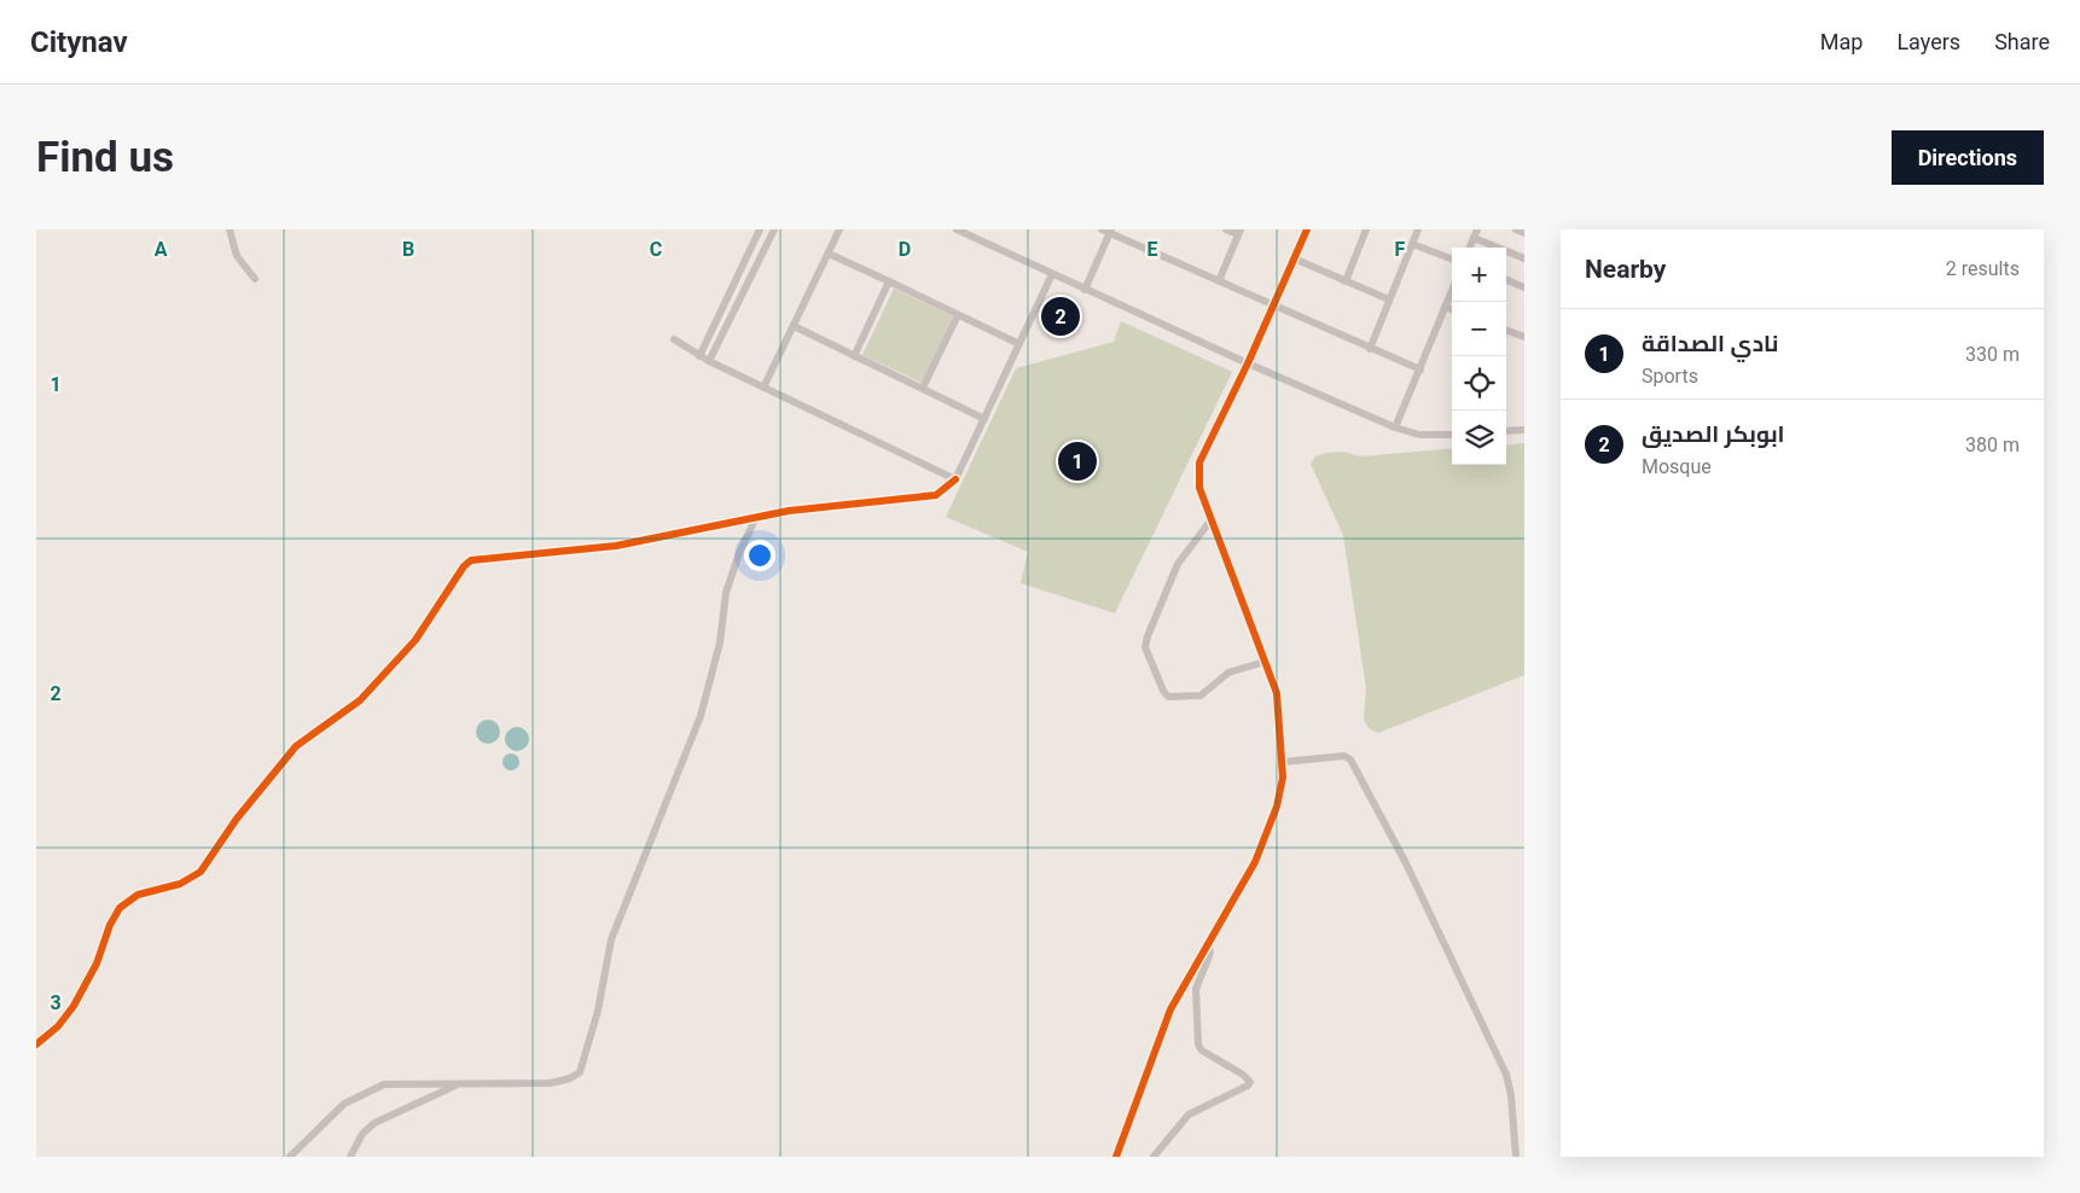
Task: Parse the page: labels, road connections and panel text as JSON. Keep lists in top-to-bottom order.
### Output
{
  "page": {
    "header": "Citynav",
    "nav": ["Map", "Layers", "Share"],
    "buttons": "Directions",
    "title": "Find us",
    "heading": ["Nearby", "2 results"],
    "map_buttons": ["+", "−"],
    "pins": ["2", "1"],
    "list": [
      {
        "mark": "1",
        "name": "نادي الصداقة",
        "note": "Sports",
        "value": "330 m"
      },
      {
        "mark": "2",
        "name": "ابوبكر الصديق",
        "note": "Mosque",
        "value": "380 m"
      }
    ]
  },
  "grid": {
    "columns": [
      "A",
      "B",
      "C",
      "D",
      "E",
      "F"
    ],
    "rows": ["1", "2", "3"]
  }
}
